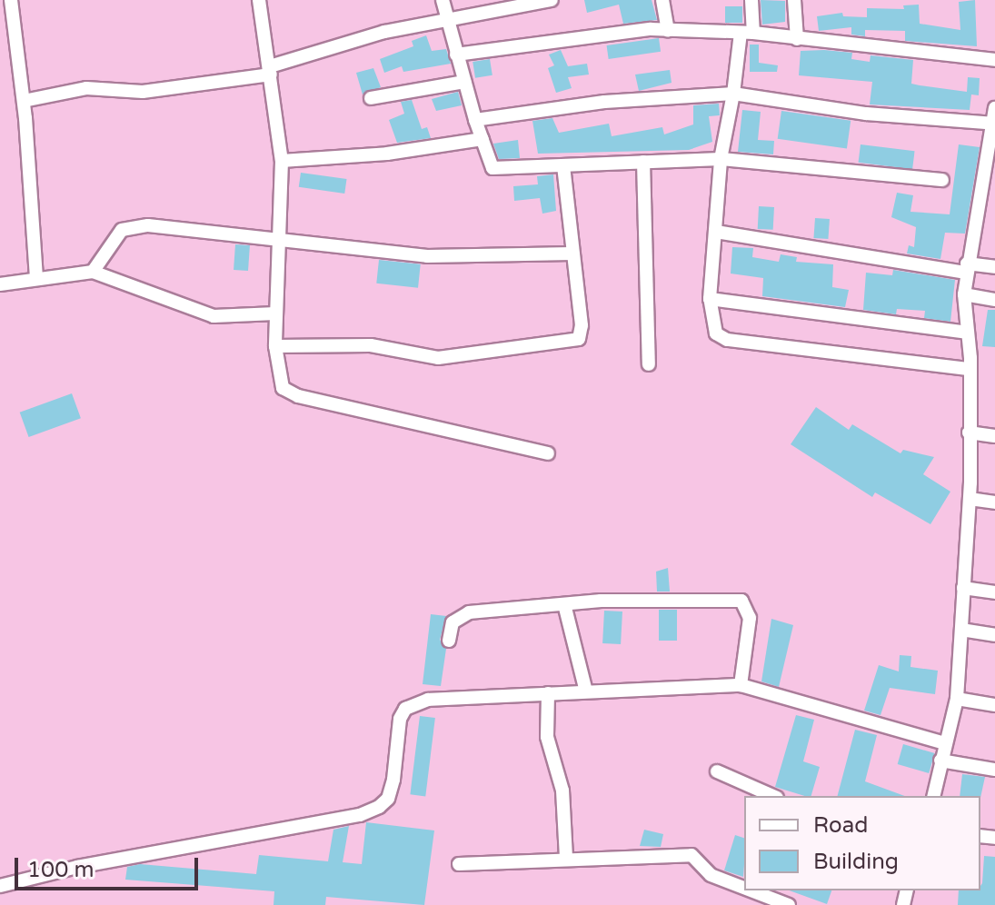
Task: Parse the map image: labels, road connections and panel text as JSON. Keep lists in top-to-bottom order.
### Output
{
  "legend": ["Road", "Building"],
  "scale_bar": "100 m"
}
